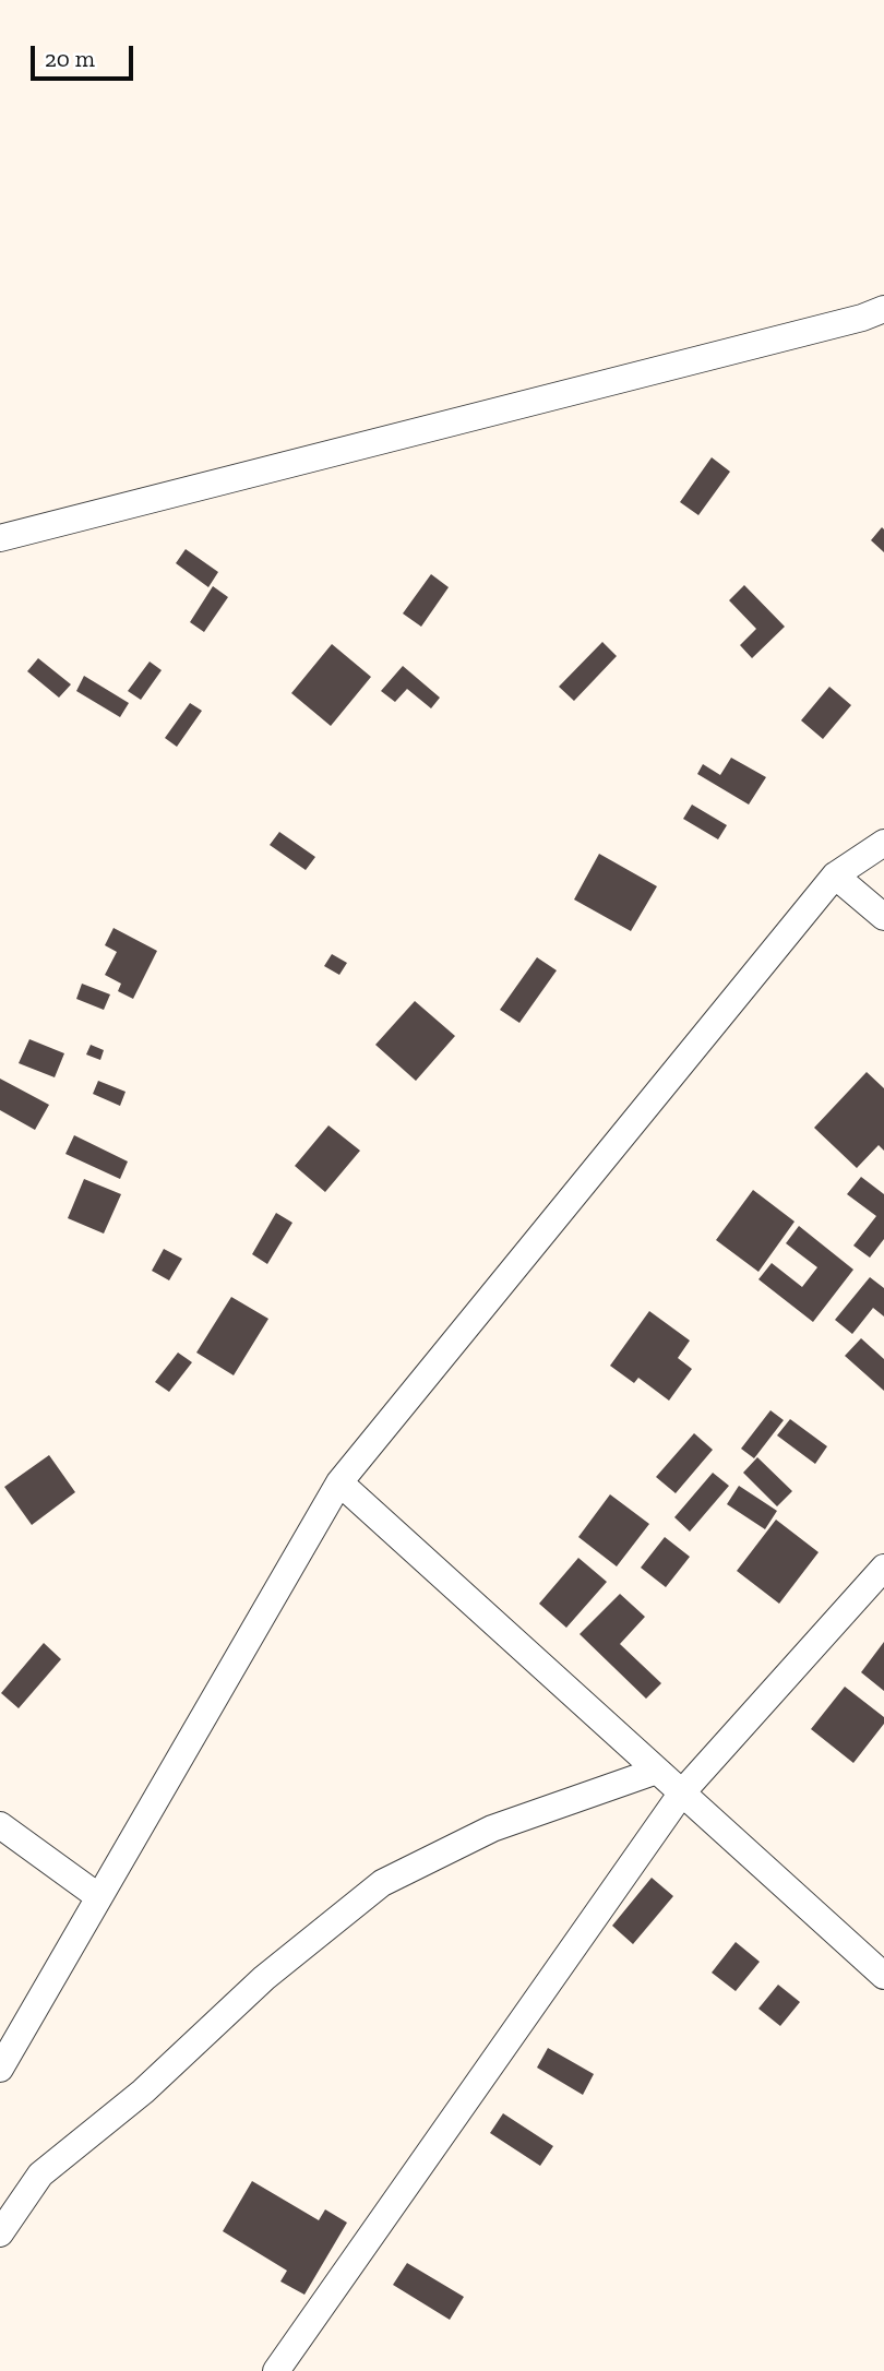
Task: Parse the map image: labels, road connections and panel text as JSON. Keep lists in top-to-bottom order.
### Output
{
  "scale_bar": "20 m"
}
